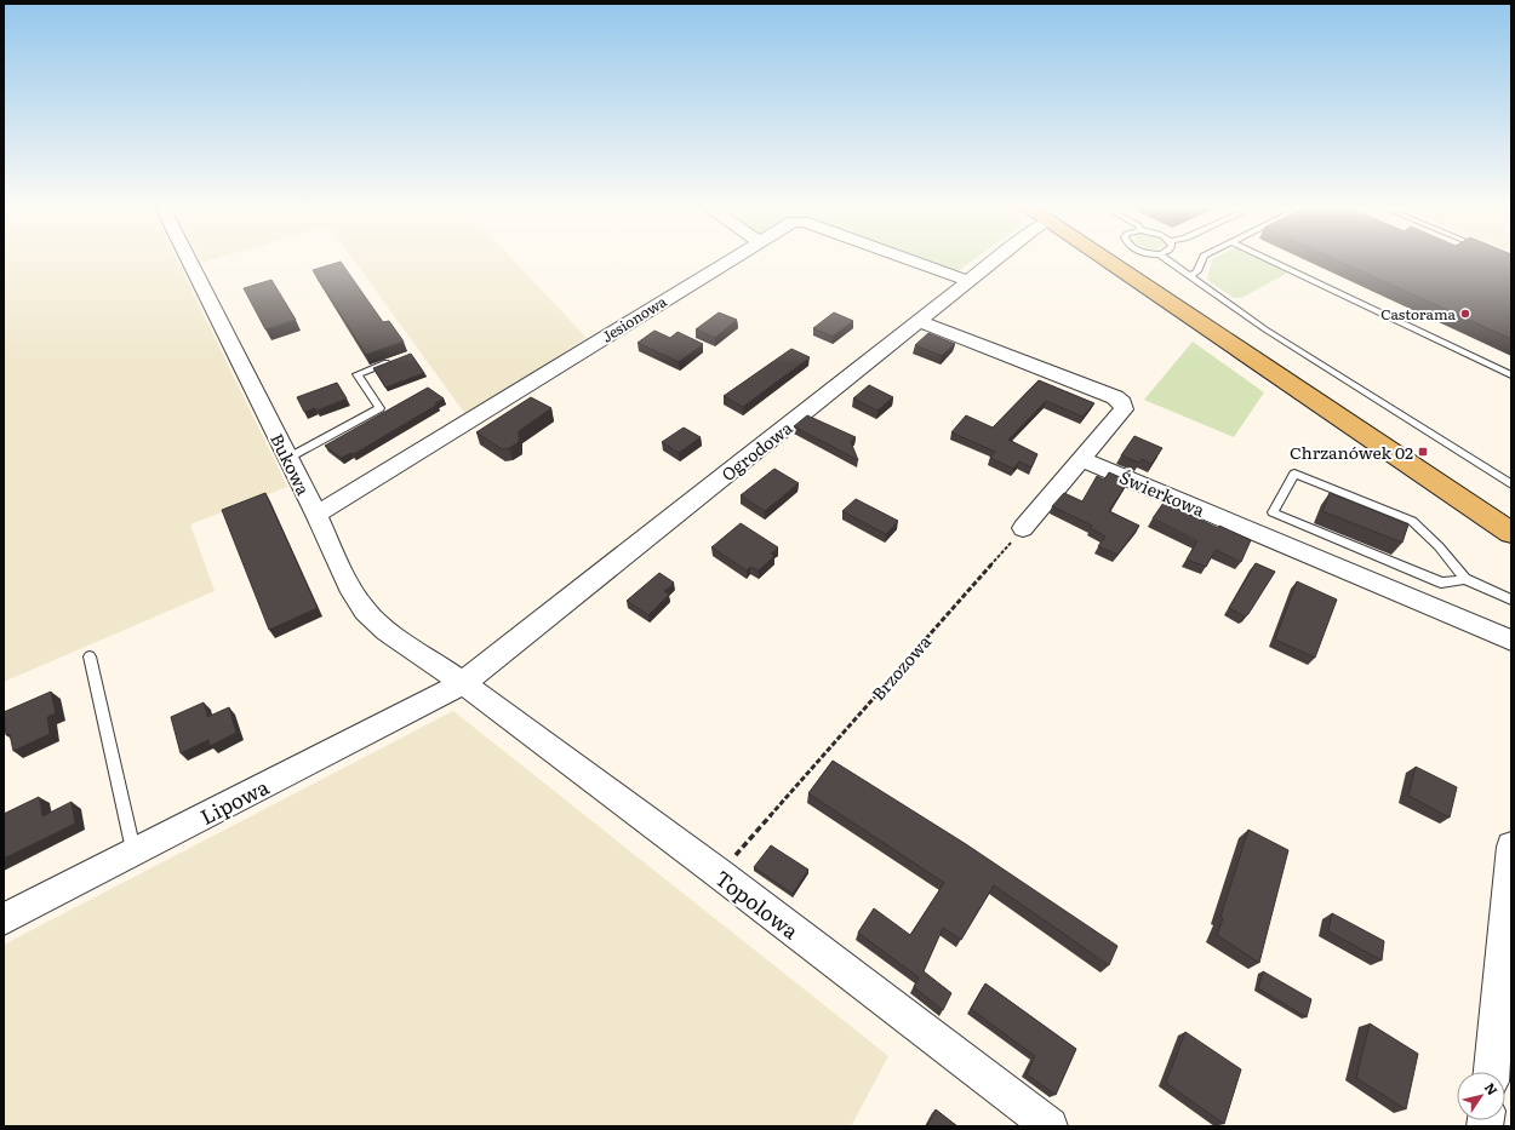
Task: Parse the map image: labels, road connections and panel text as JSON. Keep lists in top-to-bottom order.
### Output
{
  "streets": {
    "street": [
      "Jesionowa",
      "Ogrodowa",
      "Bukowa",
      "Świerkowa",
      "Lipowa",
      "Topolowa"
    ],
    "path": ["Brzozowa"]
  },
  "crossings": [
    ["Jesionowa", "Ogrodowa"],
    ["Jesionowa", "Bukowa"],
    ["Ogrodowa", "Bukowa"],
    ["Ogrodowa", "Lipowa"],
    ["Ogrodowa", "Topolowa"],
    ["Bukowa", "Lipowa"],
    ["Bukowa", "Topolowa"],
    ["Brzozowa", "Topolowa"],
    ["Lipowa", "Topolowa"]
  ],
  "places": {
    "other": ["Castorama"],
    "transit": ["Chrzanówek 02"]
  },
  "north": "top right"
}
